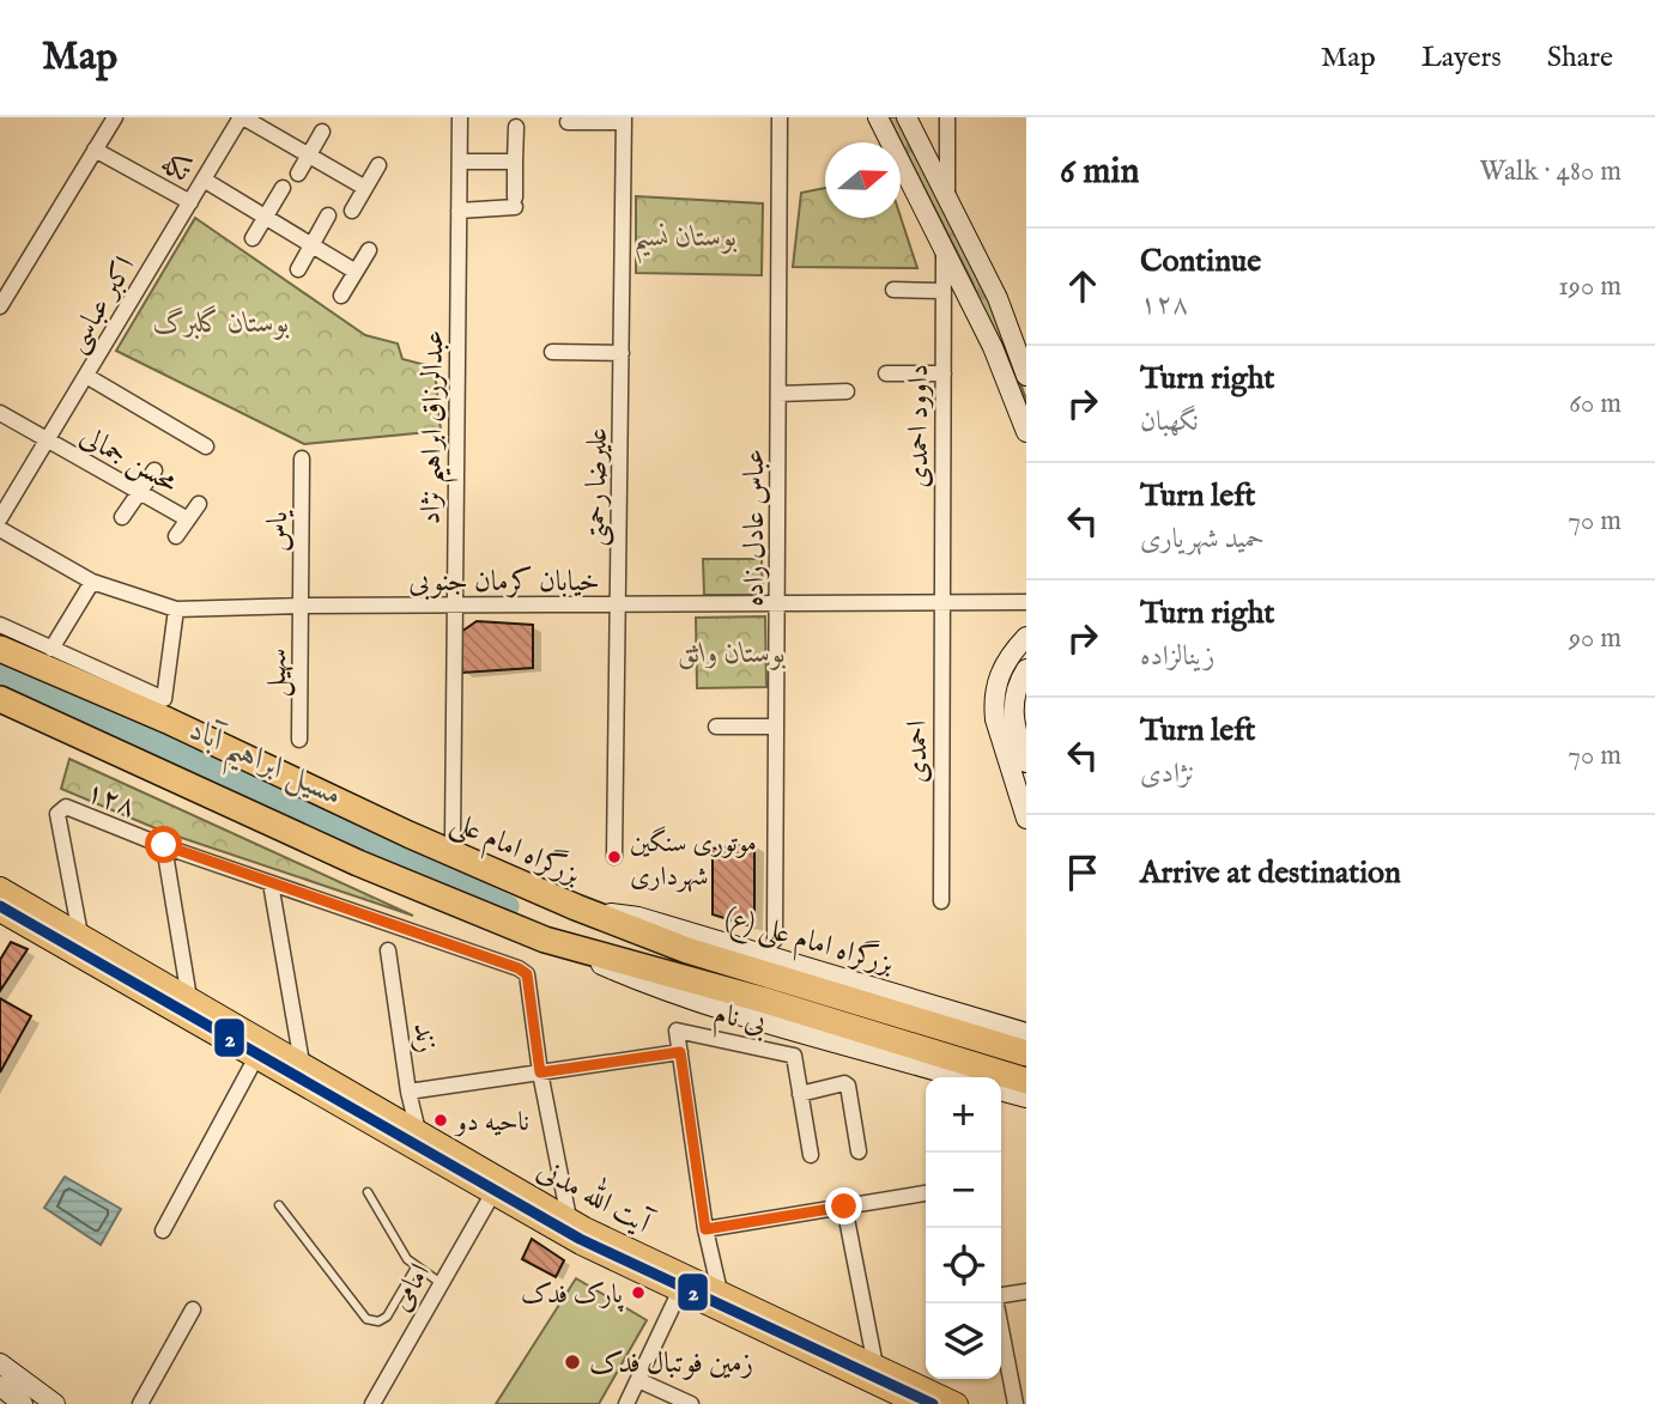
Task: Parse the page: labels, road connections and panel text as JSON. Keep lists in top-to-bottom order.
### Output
{
  "streets": {
    "highway": ["بزرگراه امام علی"],
    "main road": ["بزرگراه امام علی (ع)", "آیت الله مدنی"],
    "street": [
      "تکه",
      "اکبر عباسی",
      "داوود احمدی",
      "عبدالرزاق ابراهیم نژاد",
      "محسن جمالی",
      "علیرضا رحمتی",
      "عباس عادل زاده",
      "یاس",
      "خیابان کرمان جنوبی",
      "سهیل",
      "احمدی",
      "۱۲۸",
      "بی نام",
      "زند",
      "امامی"
    ]
  },
  "crossings": [
    ["تکه", "اکبر عباسی"],
    ["اکبر عباسی", "محسن جمالی"],
    ["داوود احمدی", "خیابان کرمان جنوبی"],
    ["داوود احمدی", "احمدی"],
    ["عبدالرزاق ابراهیم نژاد", "خیابان کرمان جنوبی"],
    ["علیرضا رحمتی", "خیابان کرمان جنوبی"],
    ["عباس عادل زاده", "خیابان کرمان جنوبی"],
    ["یاس", "خیابان کرمان جنوبی"],
    ["یاس", "سهیل"],
    ["خیابان کرمان جنوبی", "سهیل"],
    ["خیابان کرمان جنوبی", "احمدی"],
    ["۱۲۸", "آیت الله مدنی"],
    ["بزرگراه امام علی", "بزرگراه امام علی (ع)"],
    ["زند", "آیت الله مدنی"],
    ["آیت الله مدنی", "امامی"]
  ],
  "water": ["مسیل ابراهیم آباد"],
  "parks": ["بوستان نسیم", "بوستان گلبرگ", "بوستان واثق"],
  "places": [
    "موتوری سنگین شهرداری",
    "ناحیه دو",
    "پارک فدک",
    "زمین فوتبال فدک"
  ],
  "lines": ["transit line 2"],
  "north": "right",
  "page": {
    "header": "Map",
    "nav": ["Map", "Layers", "Share"],
    "heading": ["6 min", "Walk · 480 m"],
    "list": [
      ["Continue", "۱۲۸", "190 m"],
      ["Turn right", "نگهبان", "60 m"],
      ["Turn left", "حمید شهریاری", "70 m"],
      ["Turn right", "زینالزاده", "90 m"],
      ["Turn left", "نژادی", "70 m"],
      "Arrive at destination"
    ],
    "map_buttons": ["+", "−"]
  }
}
